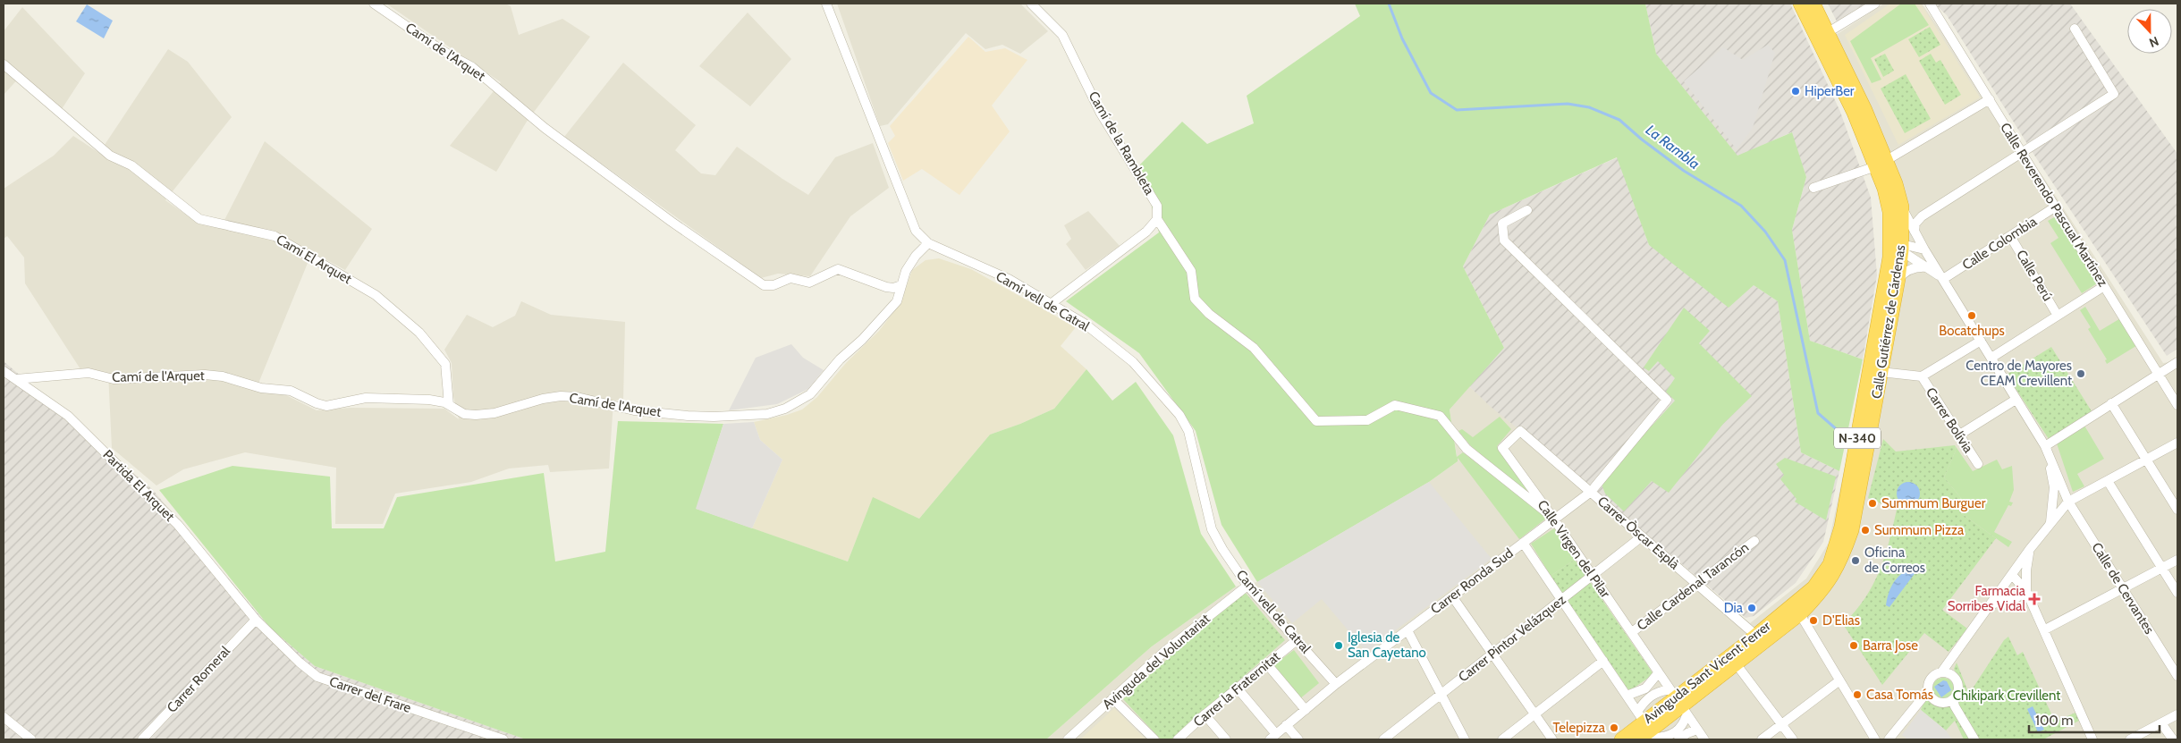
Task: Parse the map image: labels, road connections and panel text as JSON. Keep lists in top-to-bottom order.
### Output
{
  "streets": {
    "highway": ["Calle Gutiérrez de Cárdenas", "N-340", "Avinguda Sant Vicent Ferrer"],
    "street": [
      "Camí de l'Arquet",
      "Camí de la Rambleta",
      "Calle Reverendo Pascual Martínez",
      "Calle Colombia",
      "Camí El Arquet",
      "Calle Perú",
      "Camí vell de Catral",
      "Carrer Bolívia",
      "Partida El Arquet",
      "Carrer Òscar Esplà",
      "Calle Virgen del Pilar",
      "Carrer Ronda Sud",
      "Calle Cardenal Tarancón",
      "Calle de Cervantes",
      "Carrer Pintor Velázquez",
      "Avinguda del Voluntariat",
      "Carrer Romeral",
      "Carrer la Fraternitat",
      "Carrer del Frare"
    ]
  },
  "crossings": [
    ["Camí de l'Arquet", "Camí El Arquet"],
    ["Camí de l'Arquet", "Camí vell de Catral"],
    ["Camí de l'Arquet", "Partida El Arquet"],
    ["Calle Reverendo Pascual Martínez", "Calle Colombia"],
    ["Calle Colombia", "Calle Perú"],
    ["Camí vell de Catral", "Carrer Ronda Sud"],
    ["Camí vell de Catral", "Avinguda del Voluntariat"],
    ["Camí vell de Catral", "Carrer la Fraternitat"],
    ["Calle Gutiérrez de Cárdenas", "Carrer Bolívia"],
    ["Calle Gutiérrez de Cárdenas", "Avinguda Sant Vicent Ferrer"],
    ["Partida El Arquet", "Carrer Romeral"],
    ["Partida El Arquet", "Carrer del Frare"],
    ["Carrer Òscar Esplà", "Calle Virgen del Pilar"],
    ["Carrer Òscar Esplà", "Carrer Ronda Sud"],
    ["Carrer Òscar Esplà", "Calle Cardenal Tarancón"],
    ["Carrer Òscar Esplà", "Carrer Pintor Velázquez"],
    ["Carrer Òscar Esplà", "Avinguda Sant Vicent Ferrer"],
    ["Calle Virgen del Pilar", "Carrer Ronda Sud"],
    ["Calle Virgen del Pilar", "Calle Cardenal Tarancón"],
    ["Calle Virgen del Pilar", "Carrer Pintor Velázquez"],
    ["Calle Virgen del Pilar", "Avinguda Sant Vicent Ferrer"],
    ["Carrer Romeral", "Carrer del Frare"]
  ],
  "water": ["La Rambla"],
  "parks": ["Chikipark Crevillent"],
  "places": {
    "other": [
      "HiperBer",
      "Bocatchups",
      "Centro de Mayores CEAM Crevillent",
      "Summum Burguer",
      "Summum Pizza",
      "Oficina de Correos",
      "Dia",
      "D'Elias",
      "Iglesia de San Cayetano",
      "Barra Jose",
      "Casa Tomás",
      "Telepizza"
    ],
    "health": ["Farmacia Sorribes Vidal"]
  },
  "scale_bar": "100 m",
  "north": "bottom"
}
